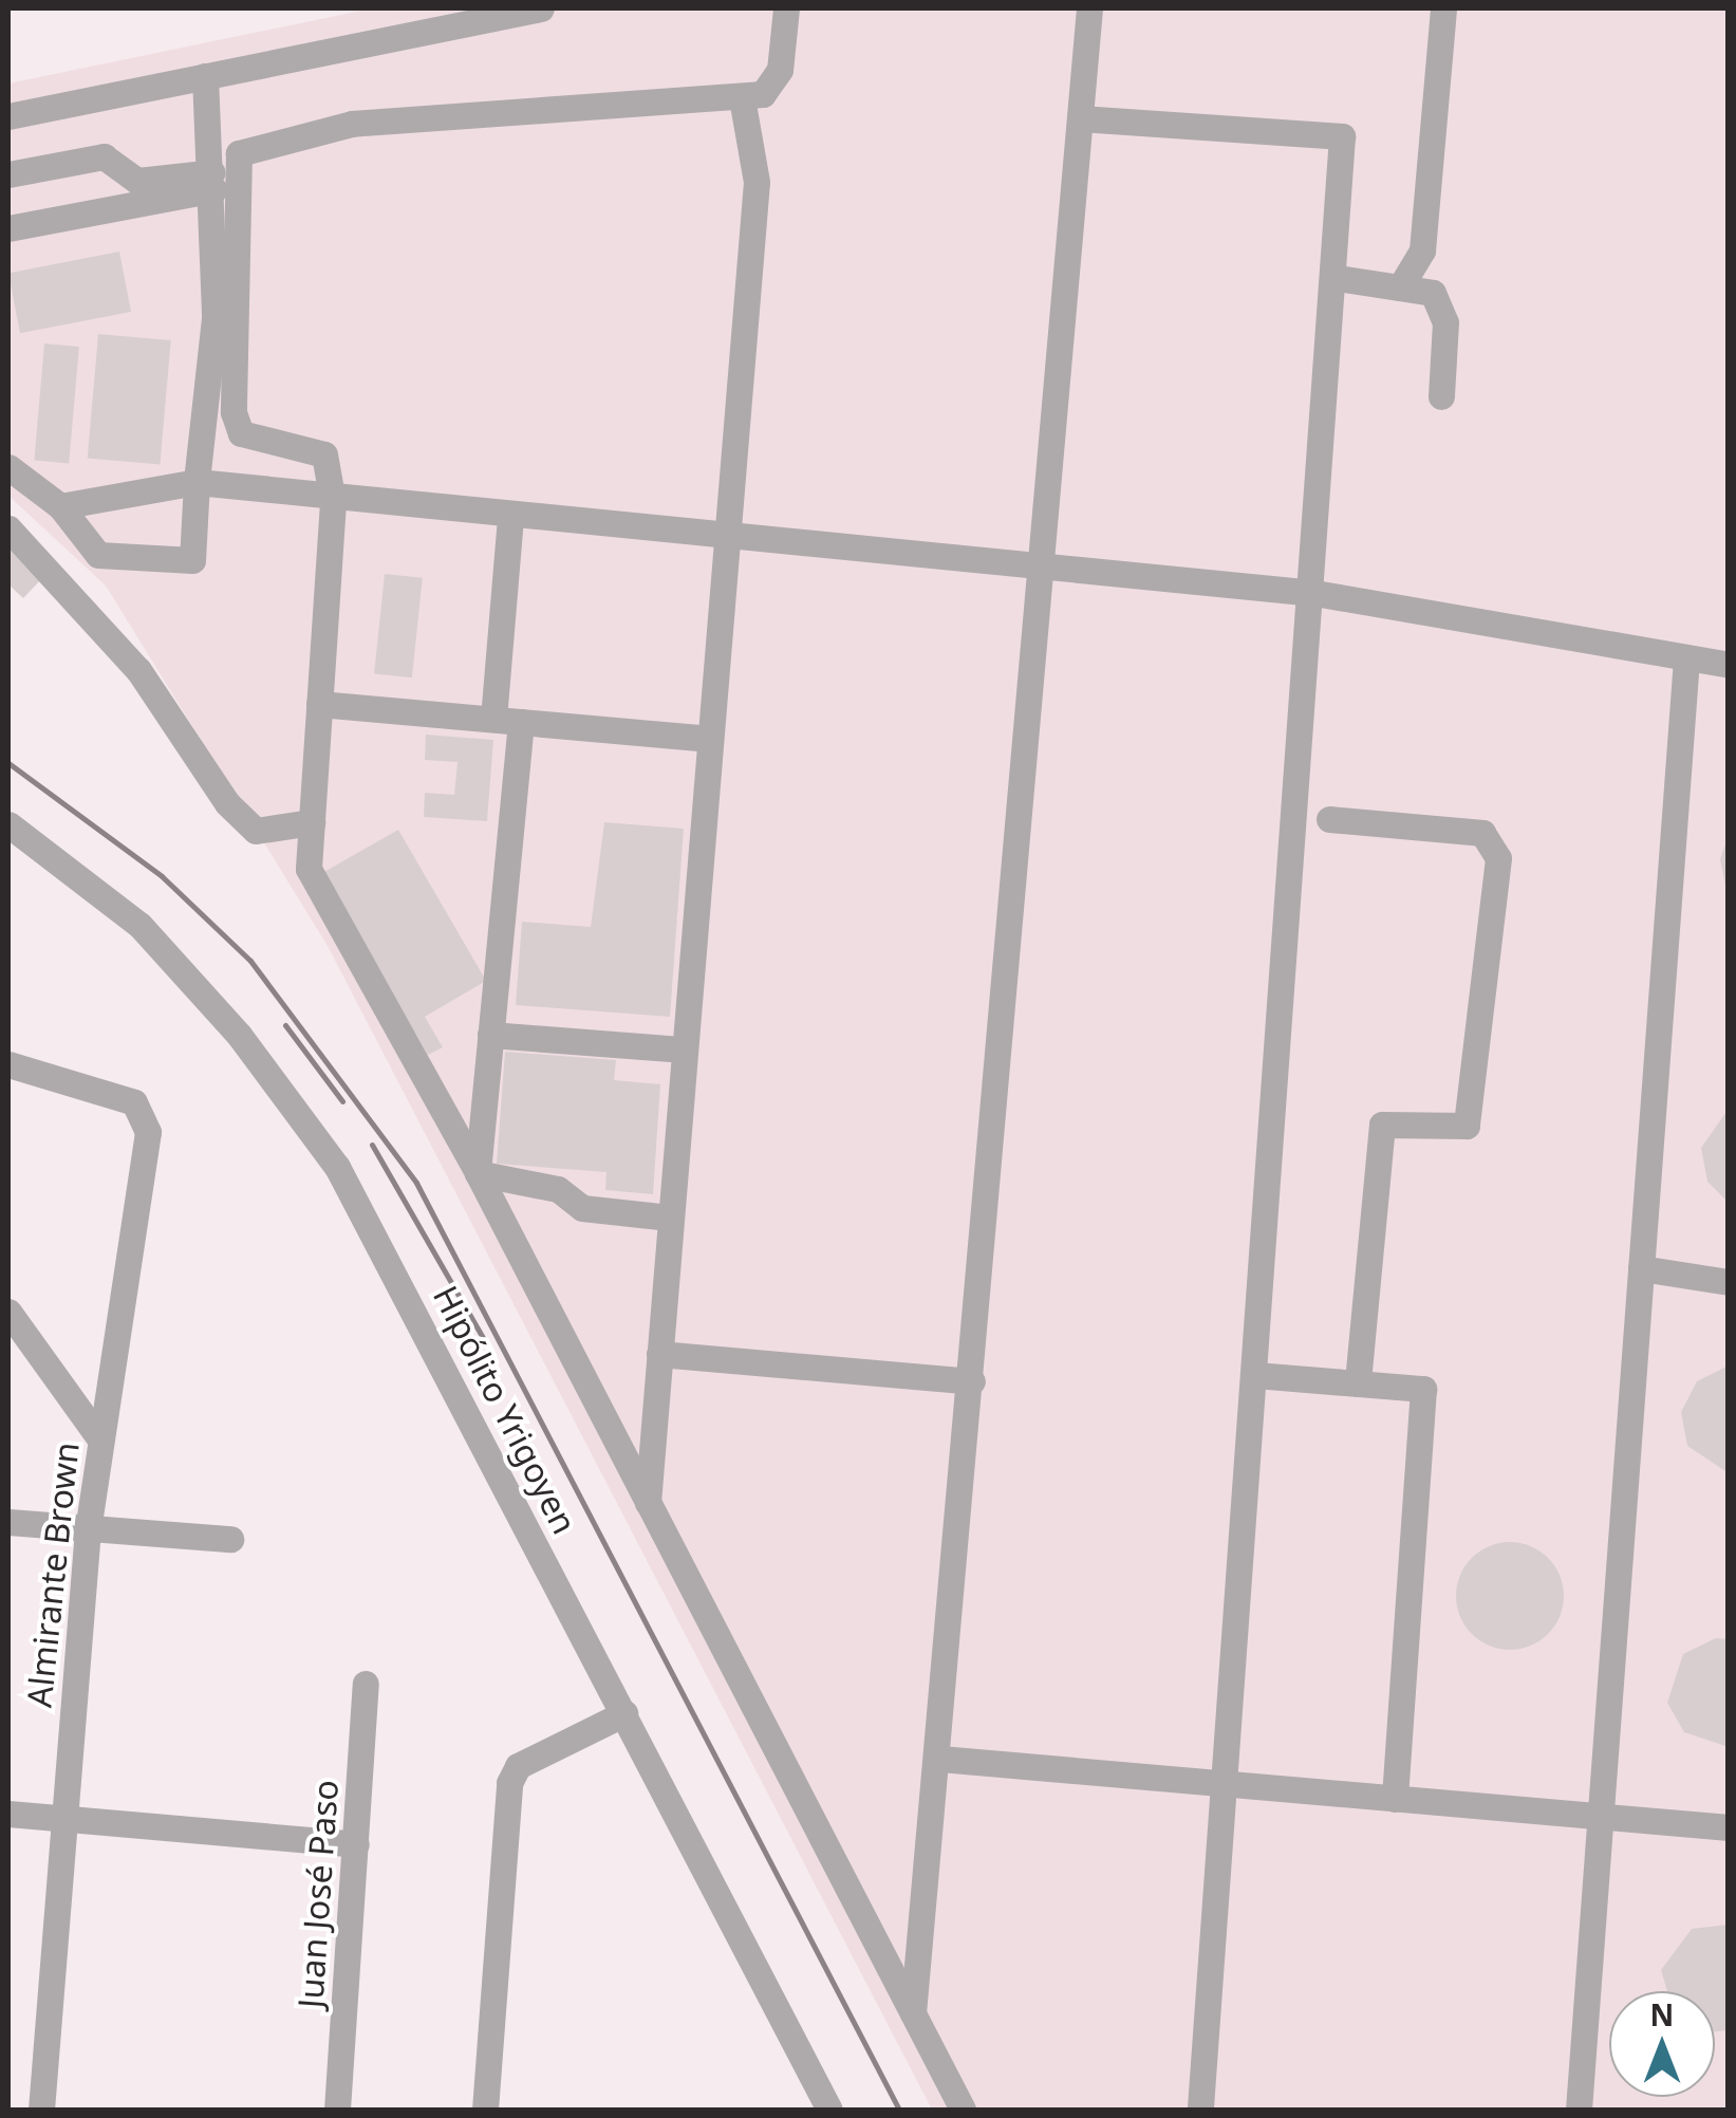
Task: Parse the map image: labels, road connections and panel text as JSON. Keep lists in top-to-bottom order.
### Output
{
  "streets": {
    "street": ["Hipólito Yrigoyen", "Almirante Brown", "Juan José Paso"]
  },
  "north": "top"
}
